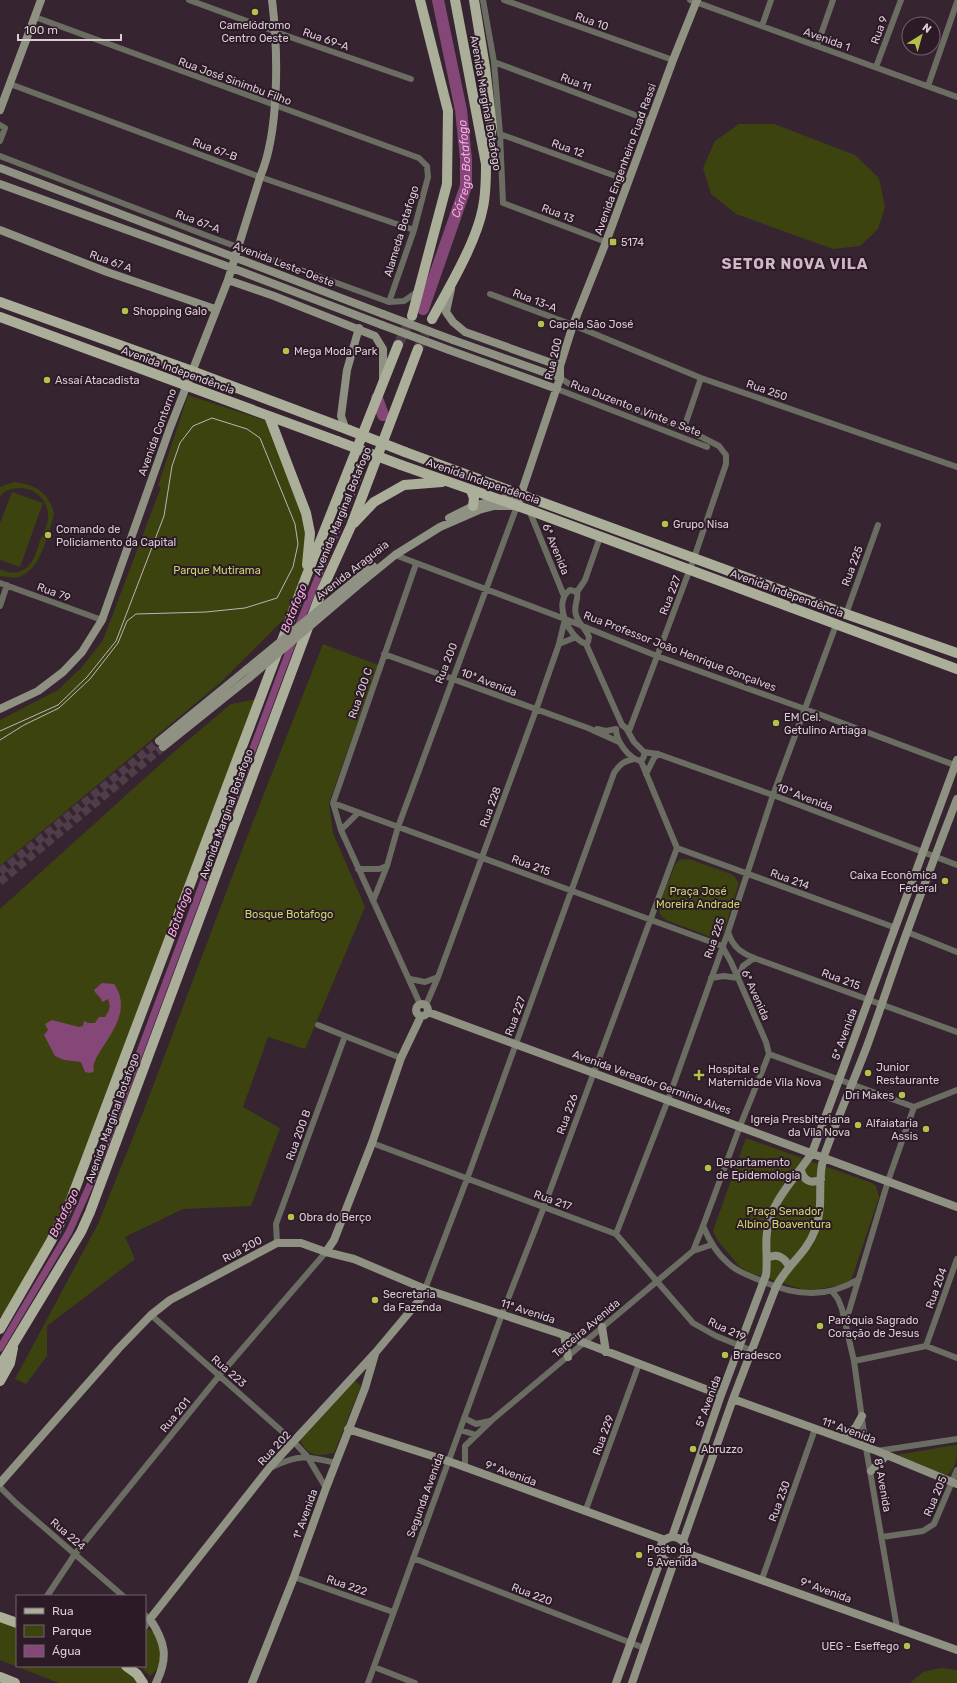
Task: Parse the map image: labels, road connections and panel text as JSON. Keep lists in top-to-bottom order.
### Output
{
  "streets": {
    "main road": [
      "Avenida Marginal Botafogo",
      "Avenida Engenheiro Fuad Rassi",
      "Rua 67 A",
      "Avenida Leste-Oeste",
      "Rua 200",
      "Avenida Independência",
      "Avenida Contorno",
      "Avenida Araguaia",
      "5ª Avenida",
      "Avenida Vereador Germínio Alves",
      "11ª Avenida",
      "Rua 202",
      "9ª Avenida",
      "1ª Avenida"
    ],
    "street": [
      "Rua 10",
      "Rua 9",
      "Rua 69-A",
      "Avenida 1",
      "Rua José Sinimbu Filho",
      "Rua 11",
      "Rua 12",
      "Rua 67-B",
      "Rua 13",
      "Rua 67-A",
      "Alameda Botafogo",
      "Rua 13-A",
      "Rua 250",
      "Rua Duzento e Vinte e Sete",
      "6ª Avenida",
      "Rua 225",
      "Rua 79",
      "Rua 227",
      "Rua Professor João Henrique Gonçalves",
      "10ª Avenida",
      "Rua 200 C",
      "Rua 228",
      "Rua 215",
      "Rua 214",
      "Rua 226",
      "Rua 200 B",
      "Rua 217",
      "Rua 204",
      "Terceira Avenida",
      "Rua 219",
      "Rua 223",
      "Rua 201",
      "Rua 229",
      "8ª Avenida",
      "Segunda Avenida",
      "Rua 205",
      "Rua 230",
      "Rua 224",
      "Rua 222",
      "Rua 220"
    ]
  },
  "crossings": [
    ["Rua 10", "Avenida Engenheiro Fuad Rassi"],
    ["Rua 9", "Avenida 1"],
    ["Rua 69-A", "Avenida Contorno"],
    ["Avenida 1", "Avenida Engenheiro Fuad Rassi"],
    ["Rua José Sinimbu Filho", "Alameda Botafogo"],
    ["Rua José Sinimbu Filho", "Avenida Contorno"],
    ["Rua 11", "Avenida Engenheiro Fuad Rassi"],
    ["Rua 12", "Avenida Engenheiro Fuad Rassi"],
    ["Rua 12", "Rua 13"],
    ["Rua 67-B", "Alameda Botafogo"],
    ["Rua 67-B", "Avenida Contorno"],
    ["Avenida Engenheiro Fuad Rassi", "Rua 13"],
    ["Avenida Engenheiro Fuad Rassi", "Rua 13-A"],
    ["Avenida Engenheiro Fuad Rassi", "Rua 200"],
    ["Avenida Engenheiro Fuad Rassi", "Rua 250"],
    ["Rua 67-A", "Alameda Botafogo"],
    ["Rua 67-A", "Avenida Contorno"],
    ["Rua 67 A", "Avenida Contorno"],
    ["Avenida Leste-Oeste", "Rua 200"],
    ["Avenida Leste-Oeste", "Rua Duzento e Vinte e Sete"],
    ["Avenida Leste-Oeste", "Avenida Contorno"],
    ["Rua 13-A", "Rua 200"],
    ["Rua 13-A", "Rua 250"],
    ["Rua 200", "Avenida Independência"],
    ["Rua 200", "Rua 250"],
    ["Rua 200", "Rua Duzento e Vinte e Sete"],
    ["Rua 200", "Avenida Araguaia"],
    ["Rua 200", "Rua Professor João Henrique Gonçalves"],
    ["Rua 200", "10ª Avenida"],
    ["Rua 200", "Rua 215"],
    ["Rua 200", "Rua 200 B"],
    ["Rua 200", "11ª Avenida"],
    ["Rua 200", "Rua 223"],
    ["Rua 200", "Rua 201"],
    ["Avenida Independência", "Avenida Contorno"],
    ["Avenida Independência", "6ª Avenida"],
    ["Avenida Independência", "Rua 225"],
    ["Avenida Independência", "Avenida Araguaia"],
    ["Avenida Independência", "Rua 227"],
    ["Rua Duzento e Vinte e Sete", "Rua 227"],
    ["Avenida Contorno", "Rua 79"],
    ["6ª Avenida", "Rua 225"],
    ["6ª Avenida", "Rua Professor João Henrique Gonçalves"],
    ["6ª Avenida", "Rua 228"],
    ["6ª Avenida", "Rua 215"],
    ["6ª Avenida", "Terceira Avenida"],
    ["Rua 225", "Rua Professor João Henrique Gonçalves"],
    ["Rua 225", "10ª Avenida"],
    ["Rua 225", "Rua 215"],
    ["Rua 225", "Rua 214"],
    ["Rua 225", "Avenida Vereador Germínio Alves"],
    ["Rua 225", "Rua 217"],
    ["Avenida Araguaia", "Rua Professor João Henrique Gonçalves"],
    ["Rua 227", "Rua Professor João Henrique Gonçalves"],
    ["Rua 227", "Rua 215"],
    ["Rua 227", "Avenida Vereador Germínio Alves"],
    ["Rua 227", "Rua 217"],
    ["Rua 227", "11ª Avenida"],
    ["Rua 227", "Rua 202"],
    ["Rua Professor João Henrique Gonçalves", "Rua 200 C"],
    ["Rua Professor João Henrique Gonçalves", "Rua 228"],
    ["Rua Professor João Henrique Gonçalves", "5ª Avenida"],
    ["10ª Avenida", "Rua 200 C"],
    ["10ª Avenida", "Rua 228"],
    ["10ª Avenida", "5ª Avenida"],
    ["Rua 200 C", "Rua 215"],
    ["Rua 228", "Rua 215"],
    ["Rua 228", "Avenida Vereador Germínio Alves"],
    ["Rua 215", "5ª Avenida"],
    ["Rua 215", "Rua 226"],
    ["Rua 214", "5ª Avenida"],
    ["Rua 214", "Rua 226"],
    ["5ª Avenida", "Avenida Vereador Germínio Alves"],
    ["5ª Avenida", "11ª Avenida"],
    ["5ª Avenida", "Rua 219"],
    ["5ª Avenida", "9ª Avenida"],
    ["Avenida Vereador Germínio Alves", "Rua 226"],
    ["Avenida Vereador Germínio Alves", "Terceira Avenida"],
    ["Rua 226", "Rua 217"],
    ["Rua 226", "11ª Avenida"],
    ["Rua 226", "Segunda Avenida"],
    ["Rua 217", "Terceira Avenida"],
    ["Rua 217", "Rua 219"],
    ["11ª Avenida", "Terceira Avenida"],
    ["11ª Avenida", "Rua 201"],
    ["11ª Avenida", "Rua 229"],
    ["11ª Avenida", "Rua 202"],
    ["11ª Avenida", "8ª Avenida"],
    ["11ª Avenida", "Segunda Avenida"],
    ["11ª Avenida", "Rua 205"],
    ["11ª Avenida", "Rua 230"],
    ["Terceira Avenida", "9ª Avenida"],
    ["Rua 223", "Rua 201"],
    ["Rua 223", "Rua 202"],
    ["Rua 223", "1ª Avenida"],
    ["Rua 201", "Rua 224"],
    ["Rua 229", "9ª Avenida"],
    ["Rua 202", "1ª Avenida"],
    ["9ª Avenida", "8ª Avenida"],
    ["9ª Avenida", "Segunda Avenida"],
    ["9ª Avenida", "Rua 230"],
    ["9ª Avenida", "1ª Avenida"],
    ["8ª Avenida", "Rua 205"],
    ["Segunda Avenida", "Rua 222"],
    ["Segunda Avenida", "Rua 220"],
    ["1ª Avenida", "Rua 222"]
  ],
  "districts": ["SETOR NOVA VILA"],
  "water": ["Córrego Botafogo", "Botafogo"],
  "parks": [
    "Parque Mutirama",
    "Praça José Moreira Andrade",
    "Bosque Botafogo",
    "Praça Senador Albino Boaventura"
  ],
  "places": {
    "other": [
      "Camelódromo Centro Oeste",
      "Shopping Galo",
      "Capela São José",
      "Mega Moda Park",
      "Assaí Atacadista",
      "Grupo Nisa",
      "Comando de Policiamento da Capital",
      "EM Cel. Getulino Artiaga",
      "Caixa Econômica Federal",
      "Junior Restaurante",
      "Dri Makes",
      "Igreja Presbiteriana da Vila Nova",
      "Alfaiataria Assis",
      "Departamento de Epidemologia",
      "Obra do Berço",
      "Secretaria da Fazenda",
      "Paróquia Sagrado Coração de Jesus",
      "Bradesco",
      "Abruzzo",
      "Posto da 5 Avenida",
      "UEG - Eseffego"
    ],
    "transit": ["5174"],
    "health": ["Hospital e Maternidade Vila Nova"]
  },
  "legend": ["Rua", "Parque", "Água"],
  "scale_bar": "100 m",
  "north": "top right"
}
